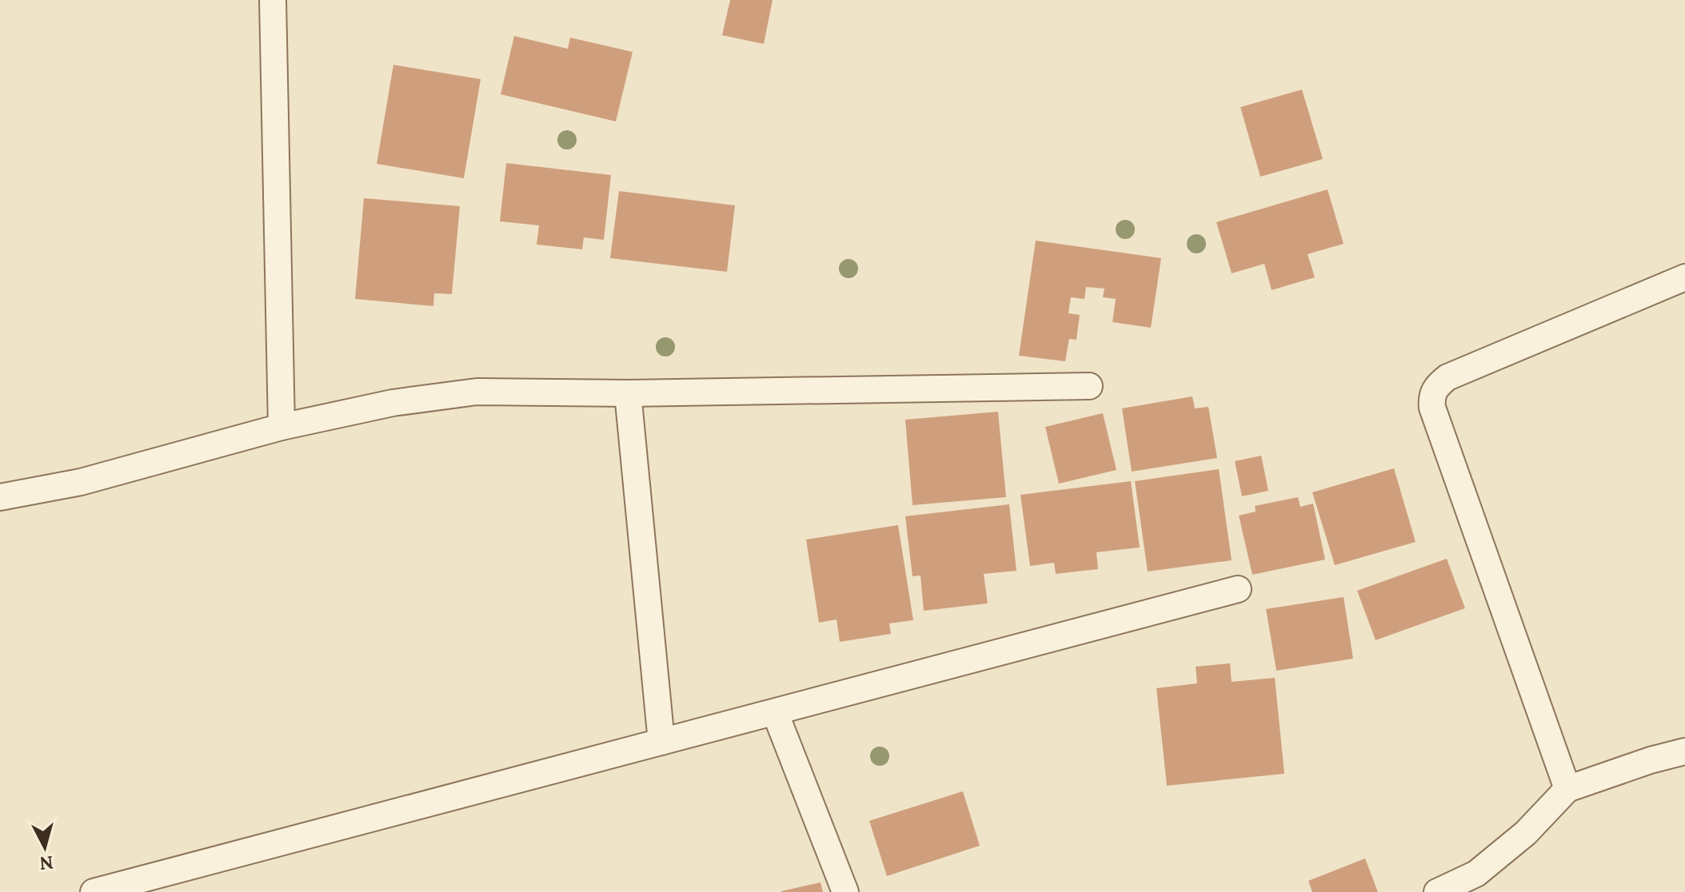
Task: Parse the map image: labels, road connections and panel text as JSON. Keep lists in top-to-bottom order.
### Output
{
  "north": "bottom"
}
